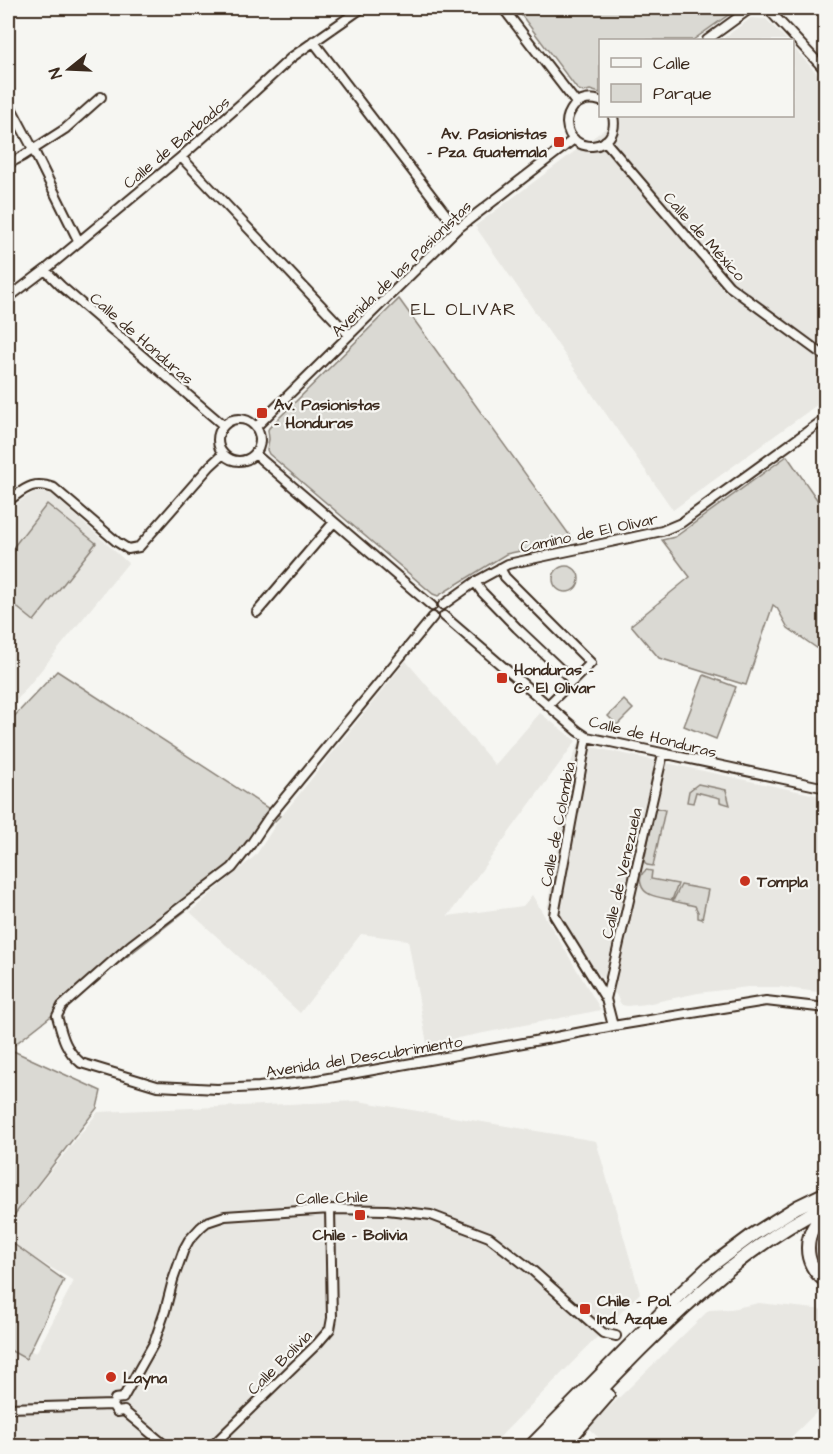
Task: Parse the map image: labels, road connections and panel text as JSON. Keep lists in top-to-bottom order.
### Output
{
  "streets": {
    "street": [
      "Calle de Barbados",
      "Calle de México",
      "Avenida de las Pasionistas",
      "Calle de Honduras",
      "Camino de El Olivar",
      "Calle de Colombia",
      "Calle de Venezuela",
      "Avenida del Descubrimiento",
      "Calle Chile",
      "Calle Bolivia"
    ]
  },
  "crossings": [
    ["Calle de Barbados", "Calle de Honduras"],
    ["Avenida de las Pasionistas", "Calle de Honduras"],
    ["Calle de Honduras", "Camino de El Olivar"],
    ["Calle de Honduras", "Calle de Colombia"],
    ["Calle de Honduras", "Calle de Venezuela"],
    ["Calle de Honduras", "Avenida del Descubrimiento"],
    ["Camino de El Olivar", "Avenida del Descubrimiento"],
    ["Calle de Colombia", "Calle de Venezuela"],
    ["Calle Chile", "Calle Bolivia"]
  ],
  "districts": ["EL OLIVAR"],
  "places": {
    "transit": [
      "Av. Pasionistas - Pza. Guatemala",
      "Av. Pasionistas - Honduras",
      "Honduras - Cº El Olivar",
      "Chile - Bolivia",
      "Chile - Pol. Ind. Azque"
    ],
    "other": ["Tompla", "Layna"]
  },
  "legend": ["Calle", "Parque"],
  "north": "left"
}
